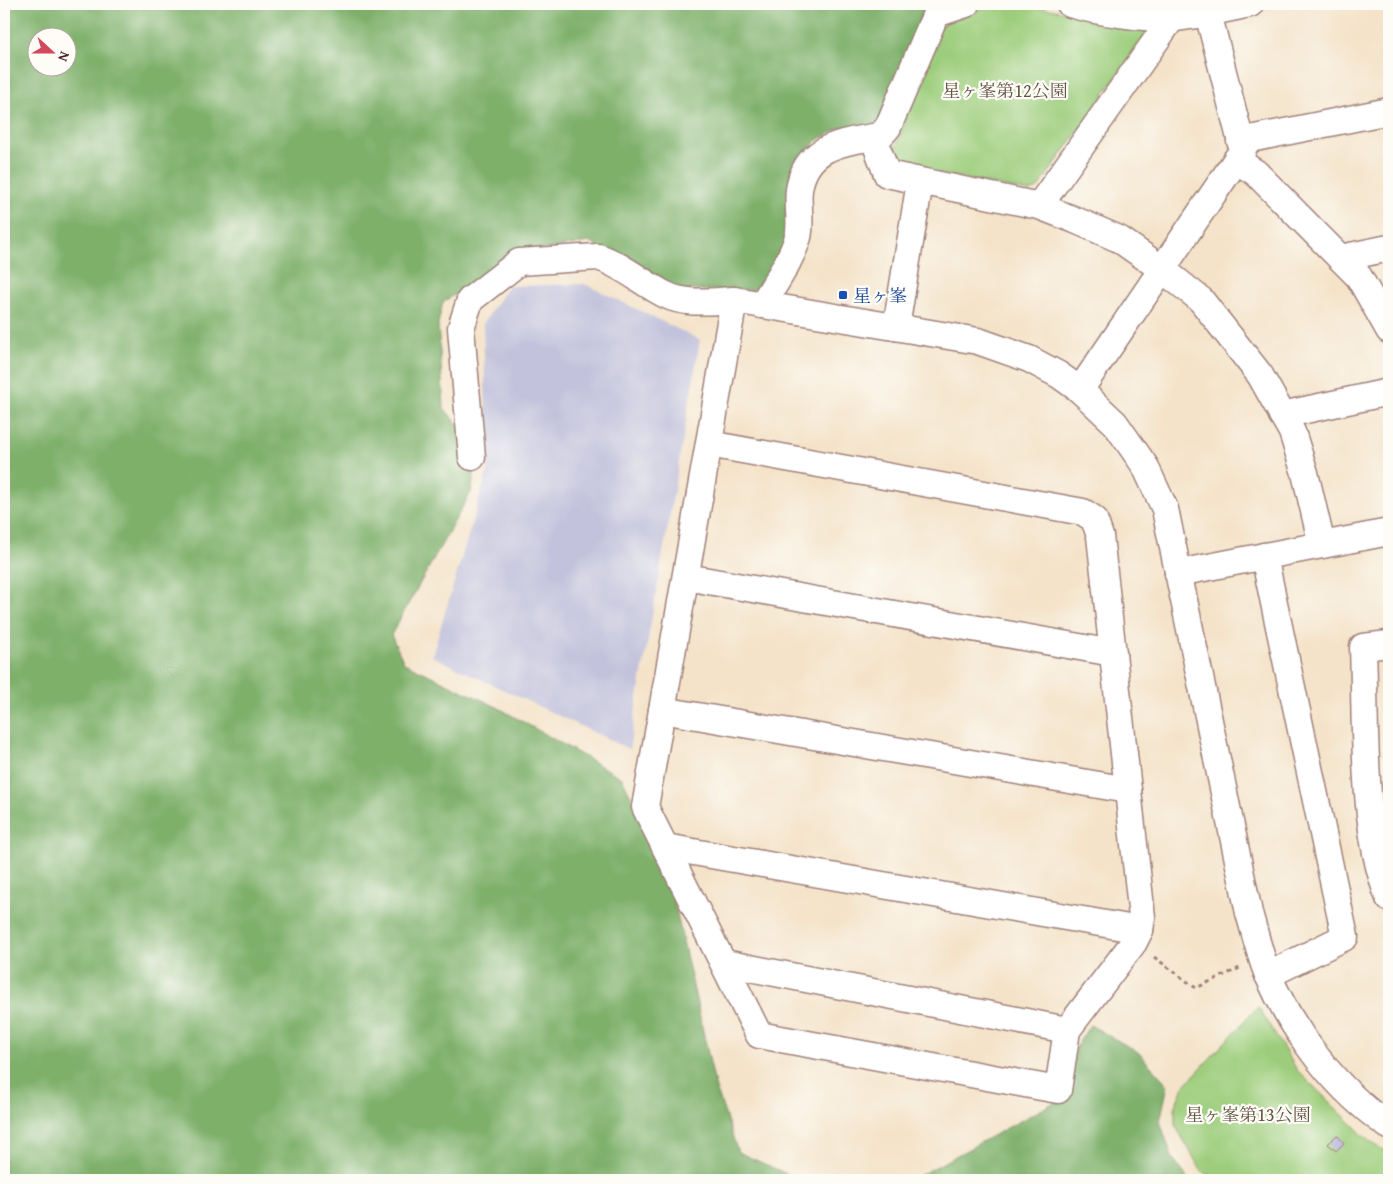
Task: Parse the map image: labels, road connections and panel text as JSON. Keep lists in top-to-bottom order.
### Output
{
  "parks": ["星ヶ峯第12公園", "星ヶ峯第13公園"],
  "places": {
    "transit": ["星ヶ峯"]
  },
  "north": "right"
}
